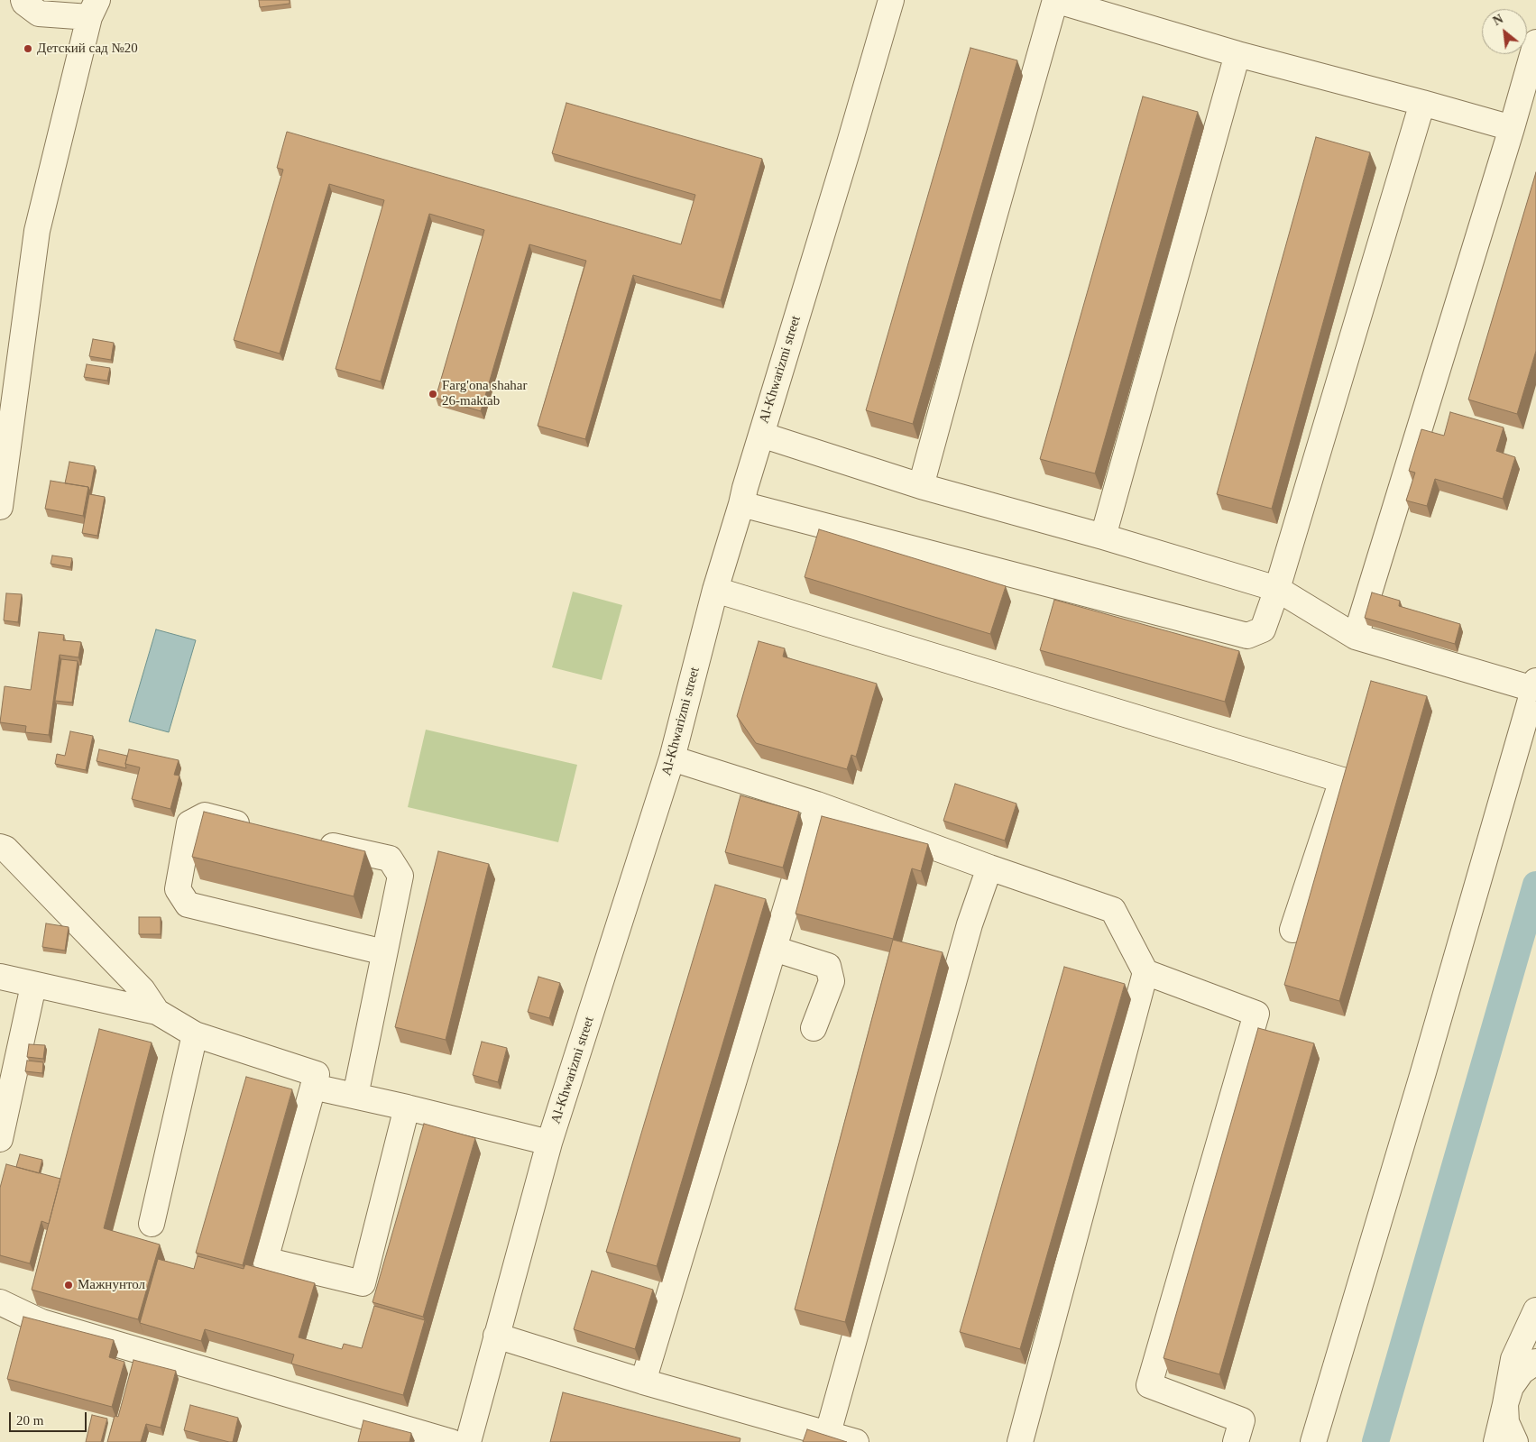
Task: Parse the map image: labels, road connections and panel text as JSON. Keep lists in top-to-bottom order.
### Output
{
  "streets": {
    "street": ["Al-Khwarizmi street"]
  },
  "places": ["Детский сад №20", "Farg'ona shahar 26-maktab", "Мажнунтол"],
  "scale_bar": "20 m",
  "north": "top left"
}
